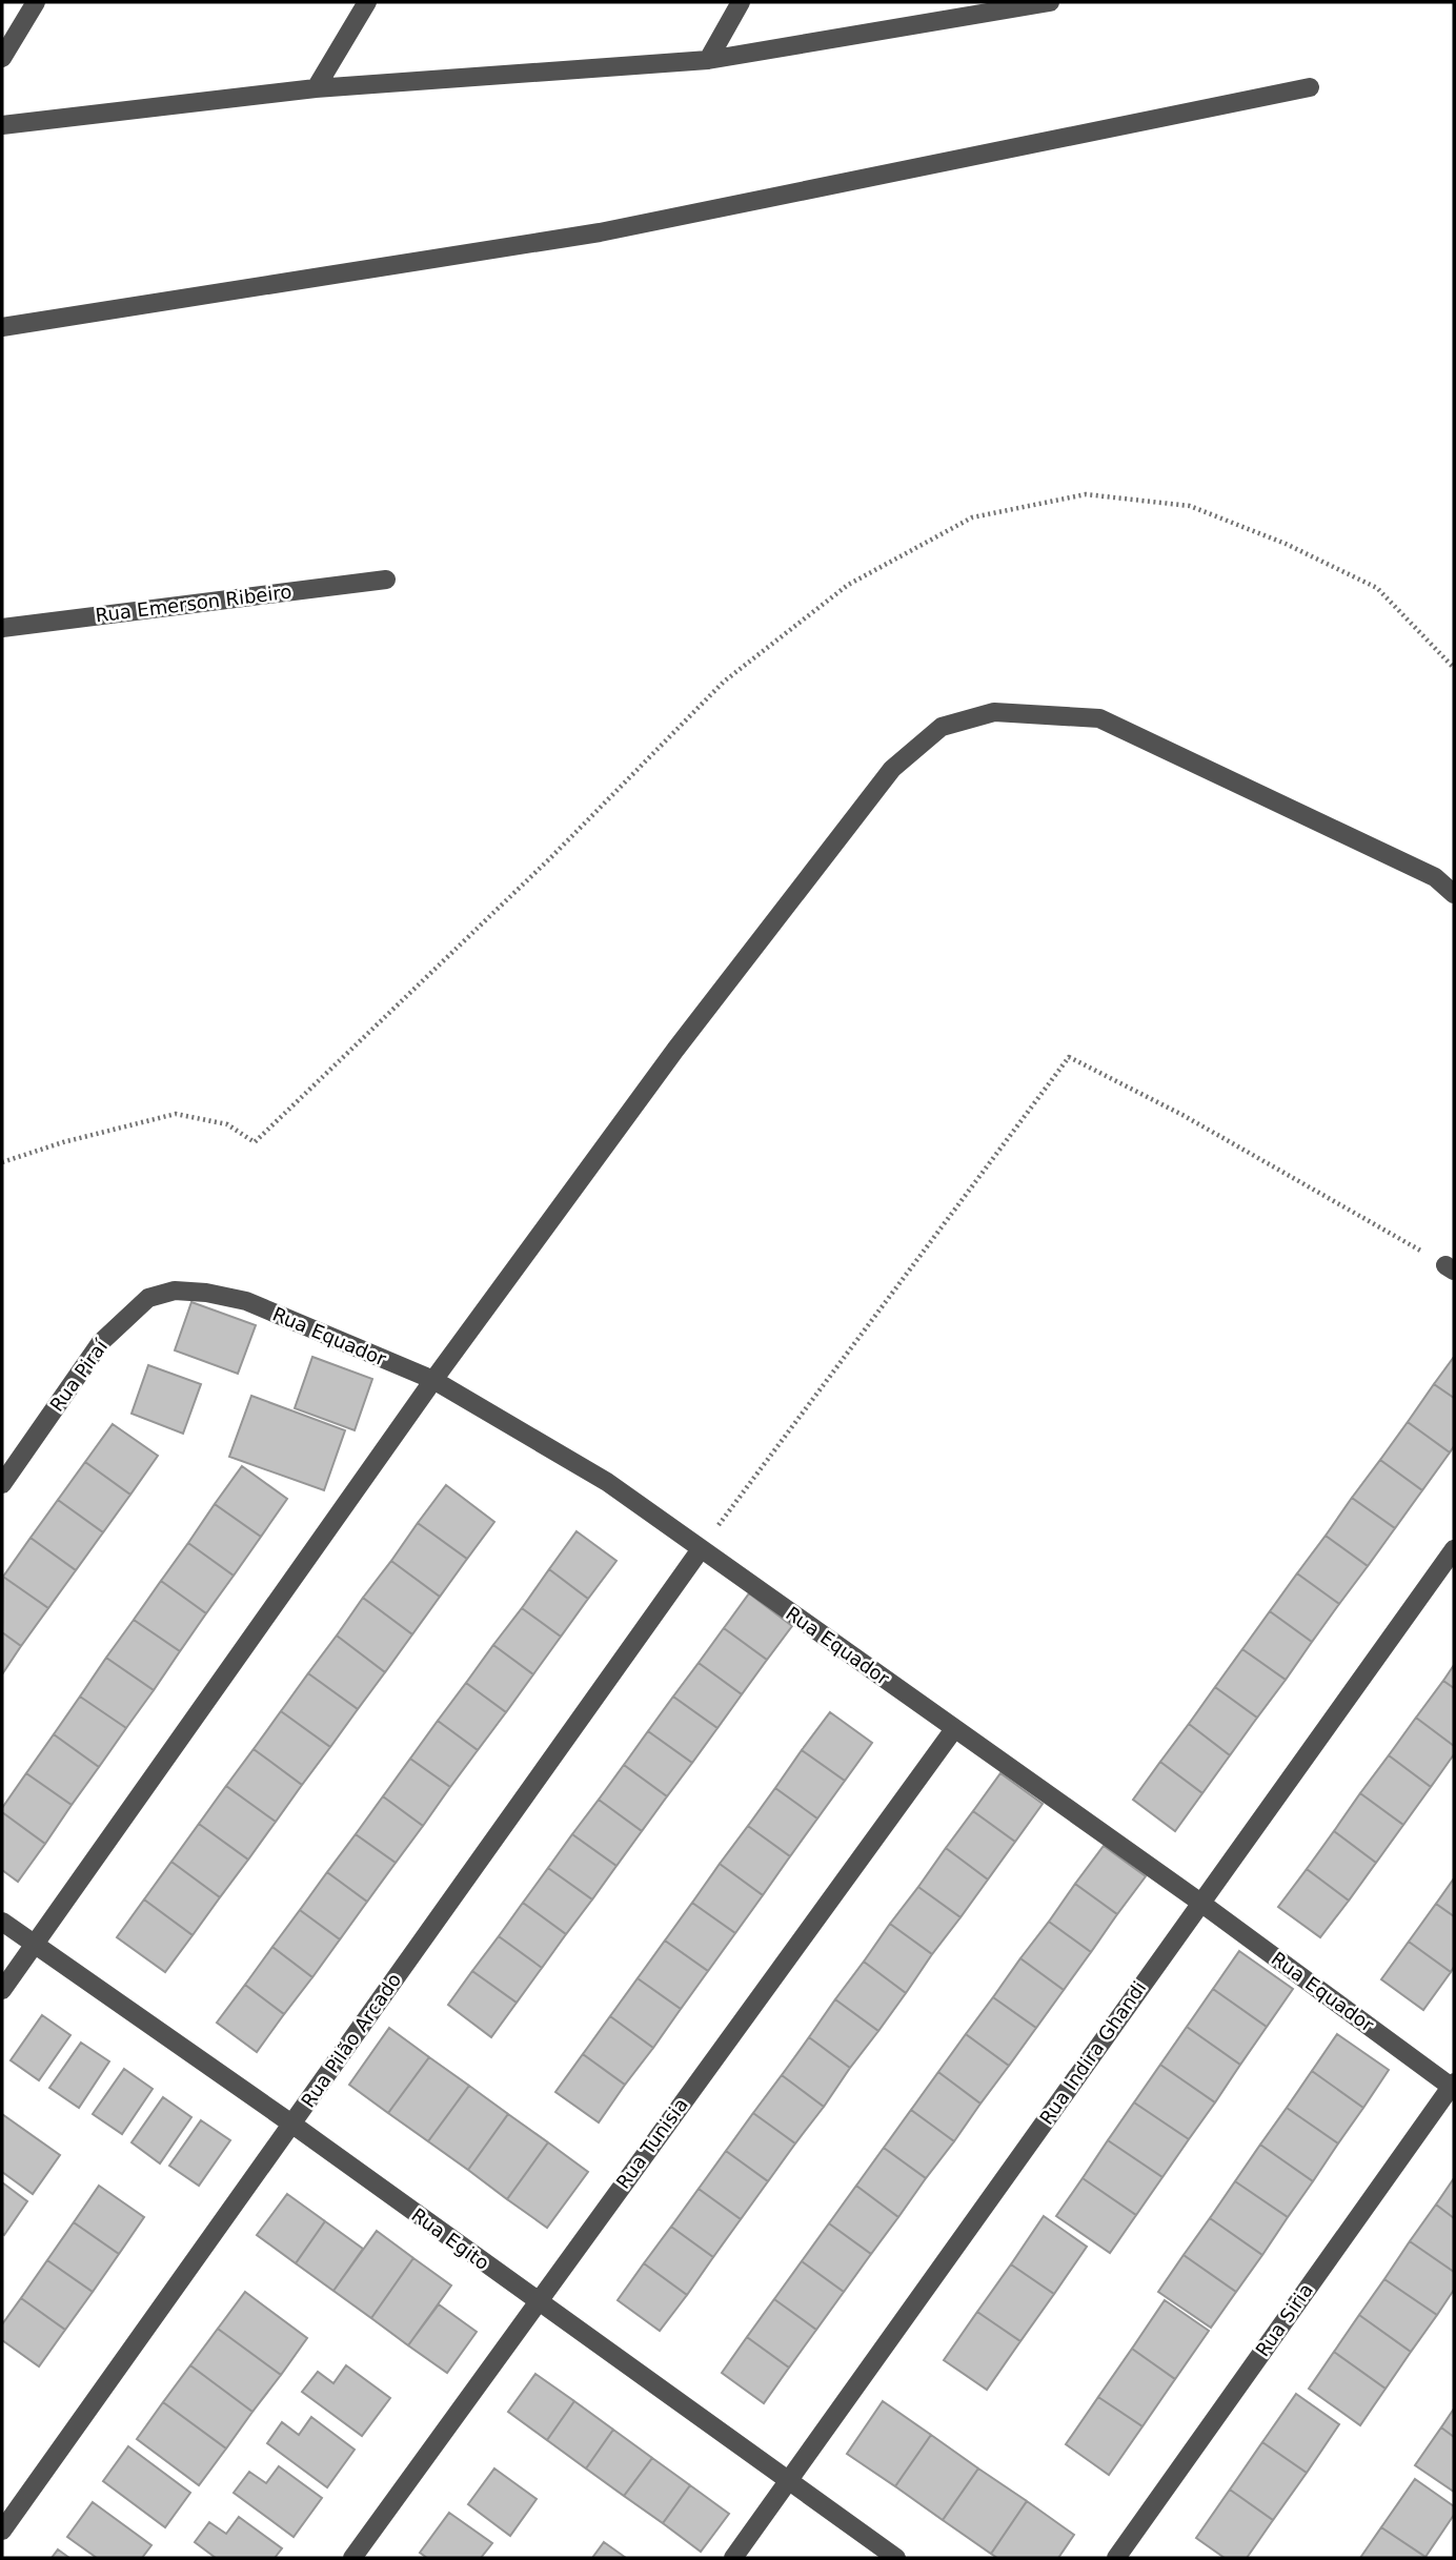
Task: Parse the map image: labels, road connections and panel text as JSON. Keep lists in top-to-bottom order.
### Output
{
  "streets": {
    "street": [
      "Rua Emerson Ribeiro",
      "Rua Equador",
      "Rua Piraí",
      "Rua Pilão Arcado",
      "Rua Indira Ghandi",
      "Rua Tunisia",
      "Rua Egito",
      "Rua Siria"
    ]
  },
  "crossings": [
    ["Rua Equador", "Rua Piraí"],
    ["Rua Equador", "Rua Pilão Arcado"],
    ["Rua Equador", "Rua Indira Ghandi"],
    ["Rua Equador", "Rua Tunisia"],
    ["Rua Equador", "Rua Siria"],
    ["Rua Pilão Arcado", "Rua Egito"],
    ["Rua Indira Ghandi", "Rua Egito"],
    ["Rua Tunisia", "Rua Egito"]
  ]
}
